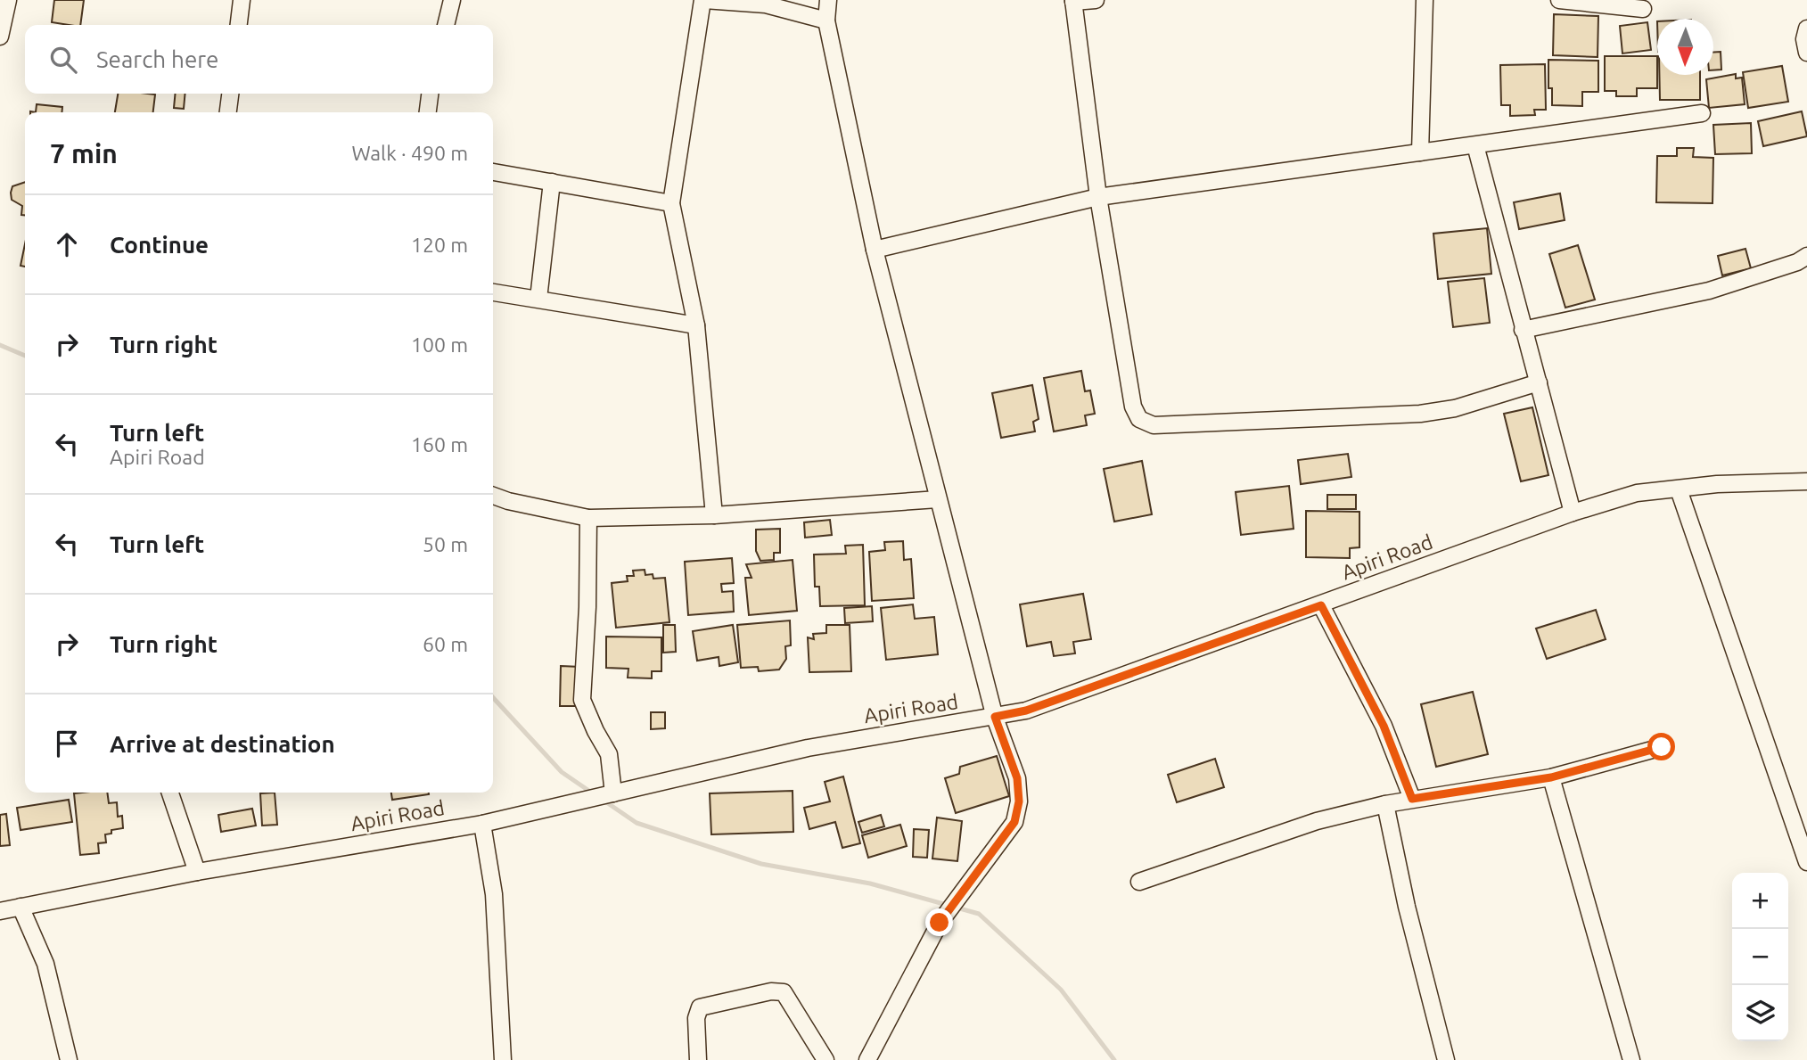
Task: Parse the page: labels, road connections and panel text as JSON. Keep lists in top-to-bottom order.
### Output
{
  "streets": {
    "street": ["Apiri Road"]
  },
  "north": "bottom",
  "page": {
    "search": "Search here",
    "heading": ["7 min", "Walk · 490 m"],
    "list": [
      ["Continue", "120 m"],
      ["Turn right", "100 m"],
      ["Turn left", "Apiri Road", "160 m"],
      ["Turn left", "50 m"],
      ["Turn right", "60 m"],
      "Arrive at destination"
    ],
    "map_buttons": ["+", "−"]
  }
}
